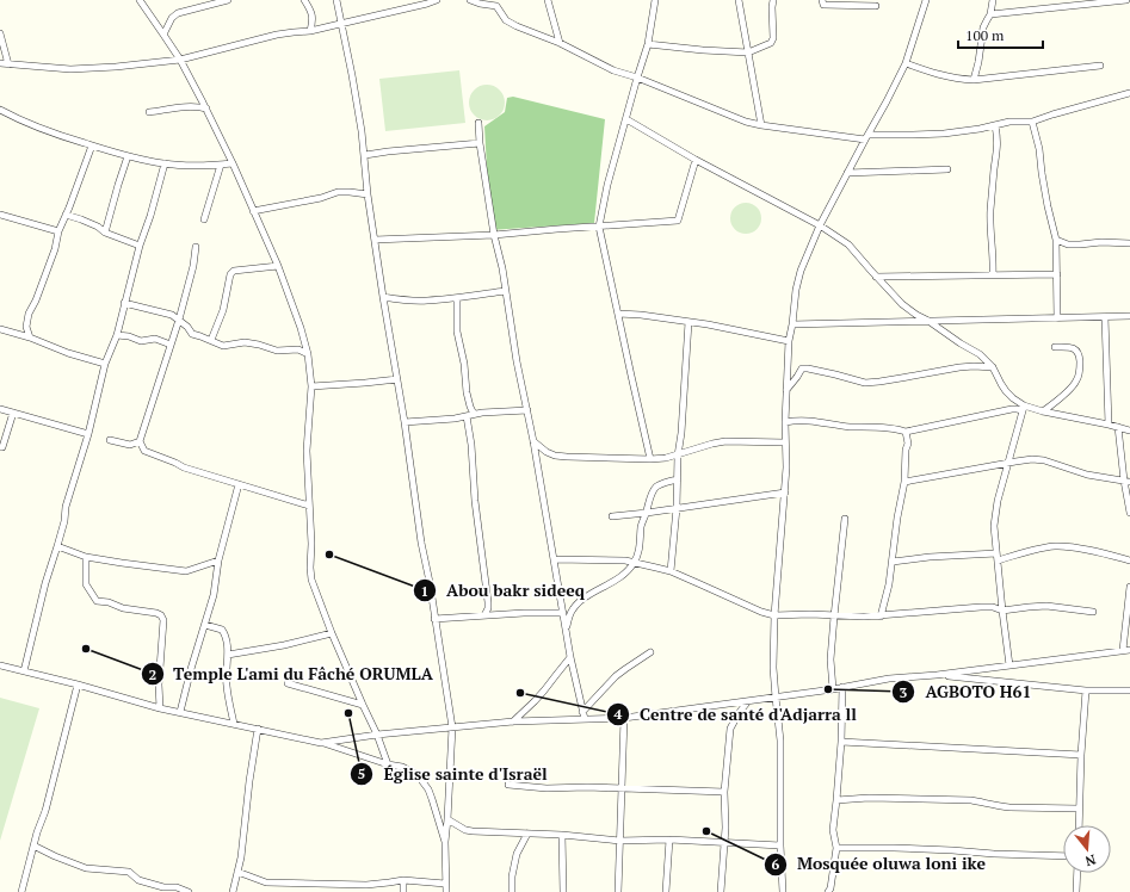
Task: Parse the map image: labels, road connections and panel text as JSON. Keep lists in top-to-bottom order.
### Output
{
  "places": [
    "Abou bakr sideeq",
    "Temple L'ami du Fâché ORUMLA",
    "AGBOTO H61",
    "Centre de santé d'Adjarra ll",
    "Église sainte d'Israël",
    "Mosquée oluwa loni ike"
  ],
  "scale_bar": "100 m",
  "north": "bottom"
}
